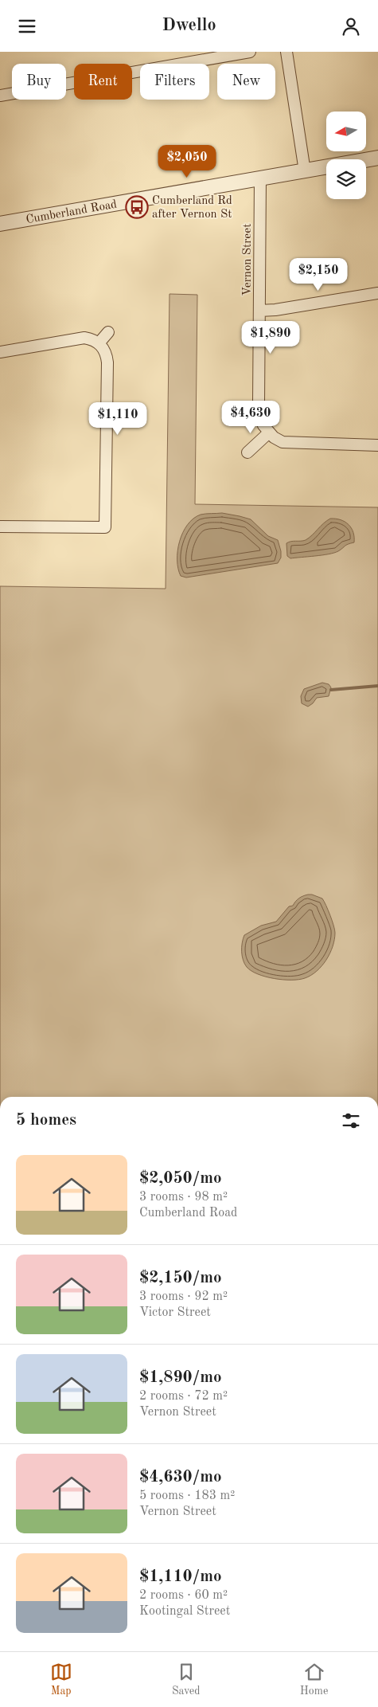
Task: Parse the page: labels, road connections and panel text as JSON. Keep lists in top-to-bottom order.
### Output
{
  "streets": {
    "street": ["Cumberland Road", "Vernon Street"]
  },
  "crossings": [
    ["Cumberland Road", "Vernon Street"]
  ],
  "places": {
    "bus stop": ["Cumberland Rd after Vernon St"]
  },
  "north": "left",
  "page": {
    "header": "Dwello",
    "chip": [
      "Buy",
      "Rent",
      "Filters",
      "New"
    ],
    "price": [
      "$2,050",
      "$2,150",
      "$1,890",
      "$4,630",
      "$1,110"
    ],
    "heading": "5 homes",
    "list": [
      {
        "name": "$2,050/mo",
        "note": "3 rooms · 98 m² · Cumberland Road"
      },
      {
        "name": "$2,150/mo",
        "note": "3 rooms · 92 m² · Victor Street"
      },
      {
        "name": "$1,890/mo",
        "note": "2 rooms · 72 m² · Vernon Street"
      },
      {
        "name": "$4,630/mo",
        "note": "5 rooms · 183 m² · Vernon Street"
      },
      {
        "name": "$1,110/mo",
        "note": "2 rooms · 60 m² · Kootingal Street"
      }
    ],
    "tabs": ["Map", "Saved", "Home"]
  }
}
